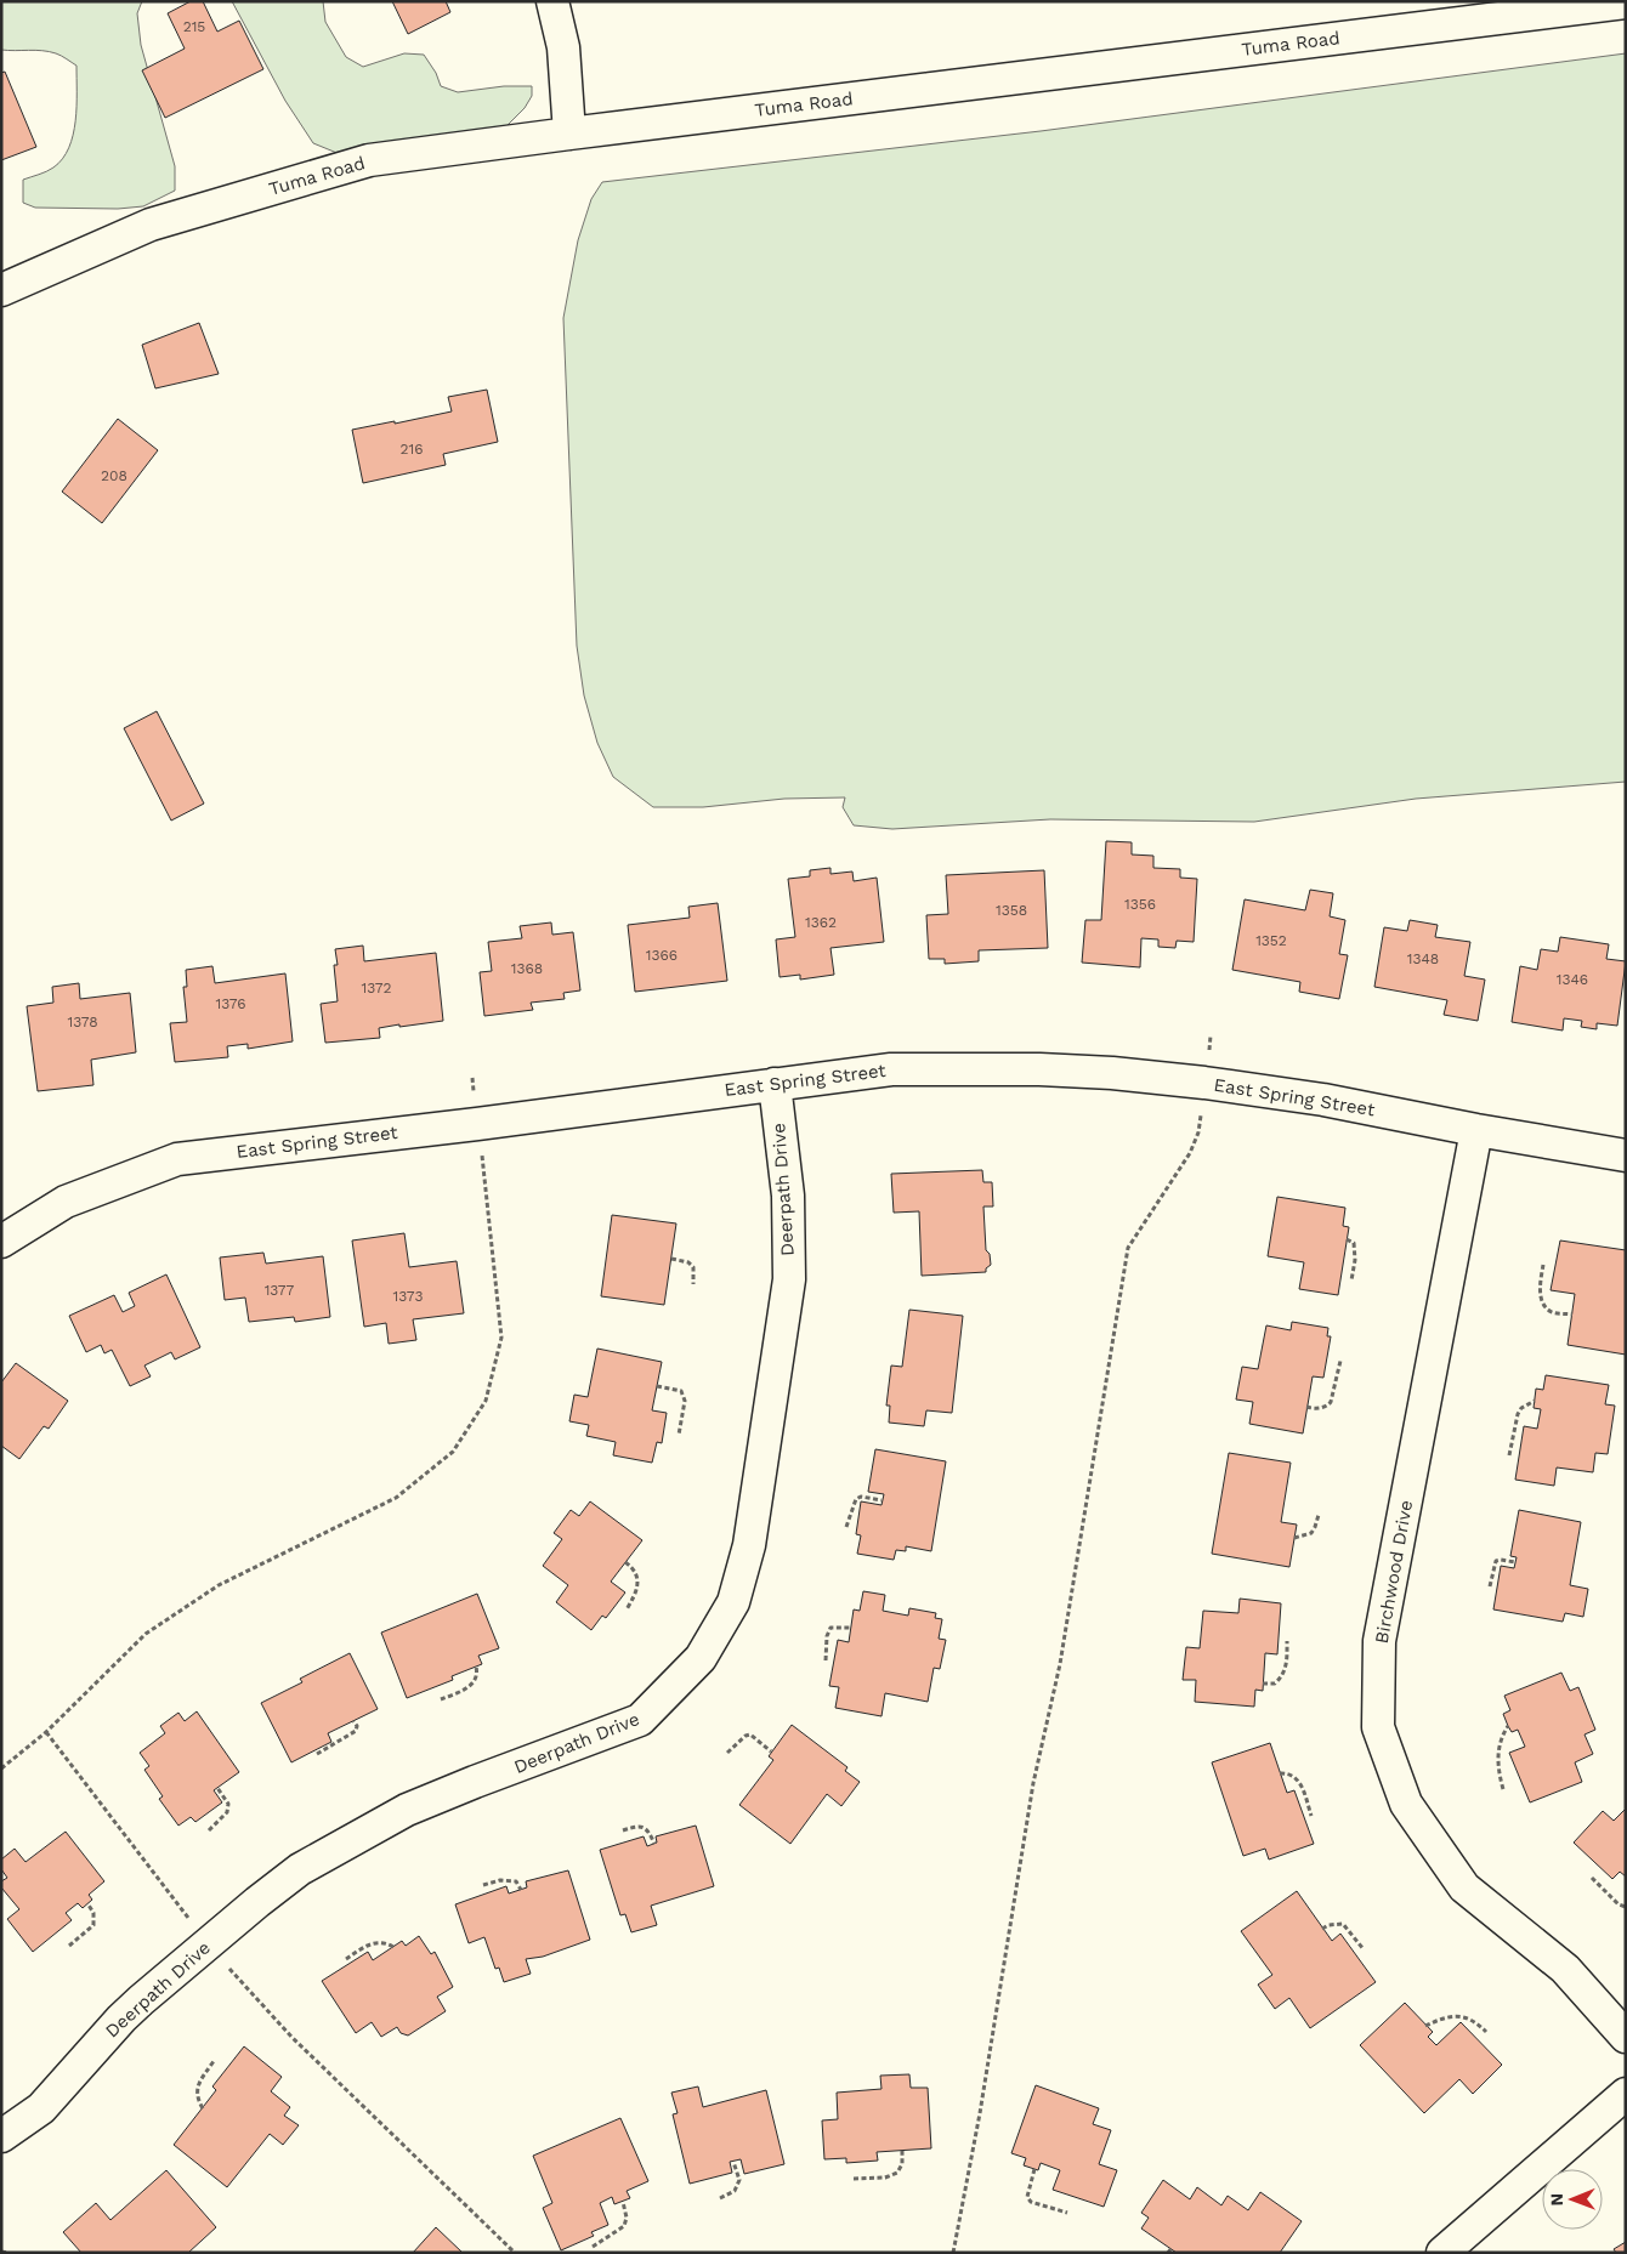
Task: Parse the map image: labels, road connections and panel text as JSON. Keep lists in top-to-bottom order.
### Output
{
  "streets": {
    "street": [
      "Tuma Road",
      "East Spring Street",
      "Deerpath Drive",
      "Birchwood Drive"
    ]
  },
  "crossings": [
    ["East Spring Street", "Deerpath Drive"],
    ["East Spring Street", "Birchwood Drive"]
  ],
  "house_numbers": [
    "215",
    "216",
    "208",
    "1356",
    "1358",
    "1362",
    "1352",
    "1366",
    "1348",
    "1368",
    "1346",
    "1372",
    "1376",
    "1378",
    "1377",
    "1373"
  ],
  "north": "left"
}
